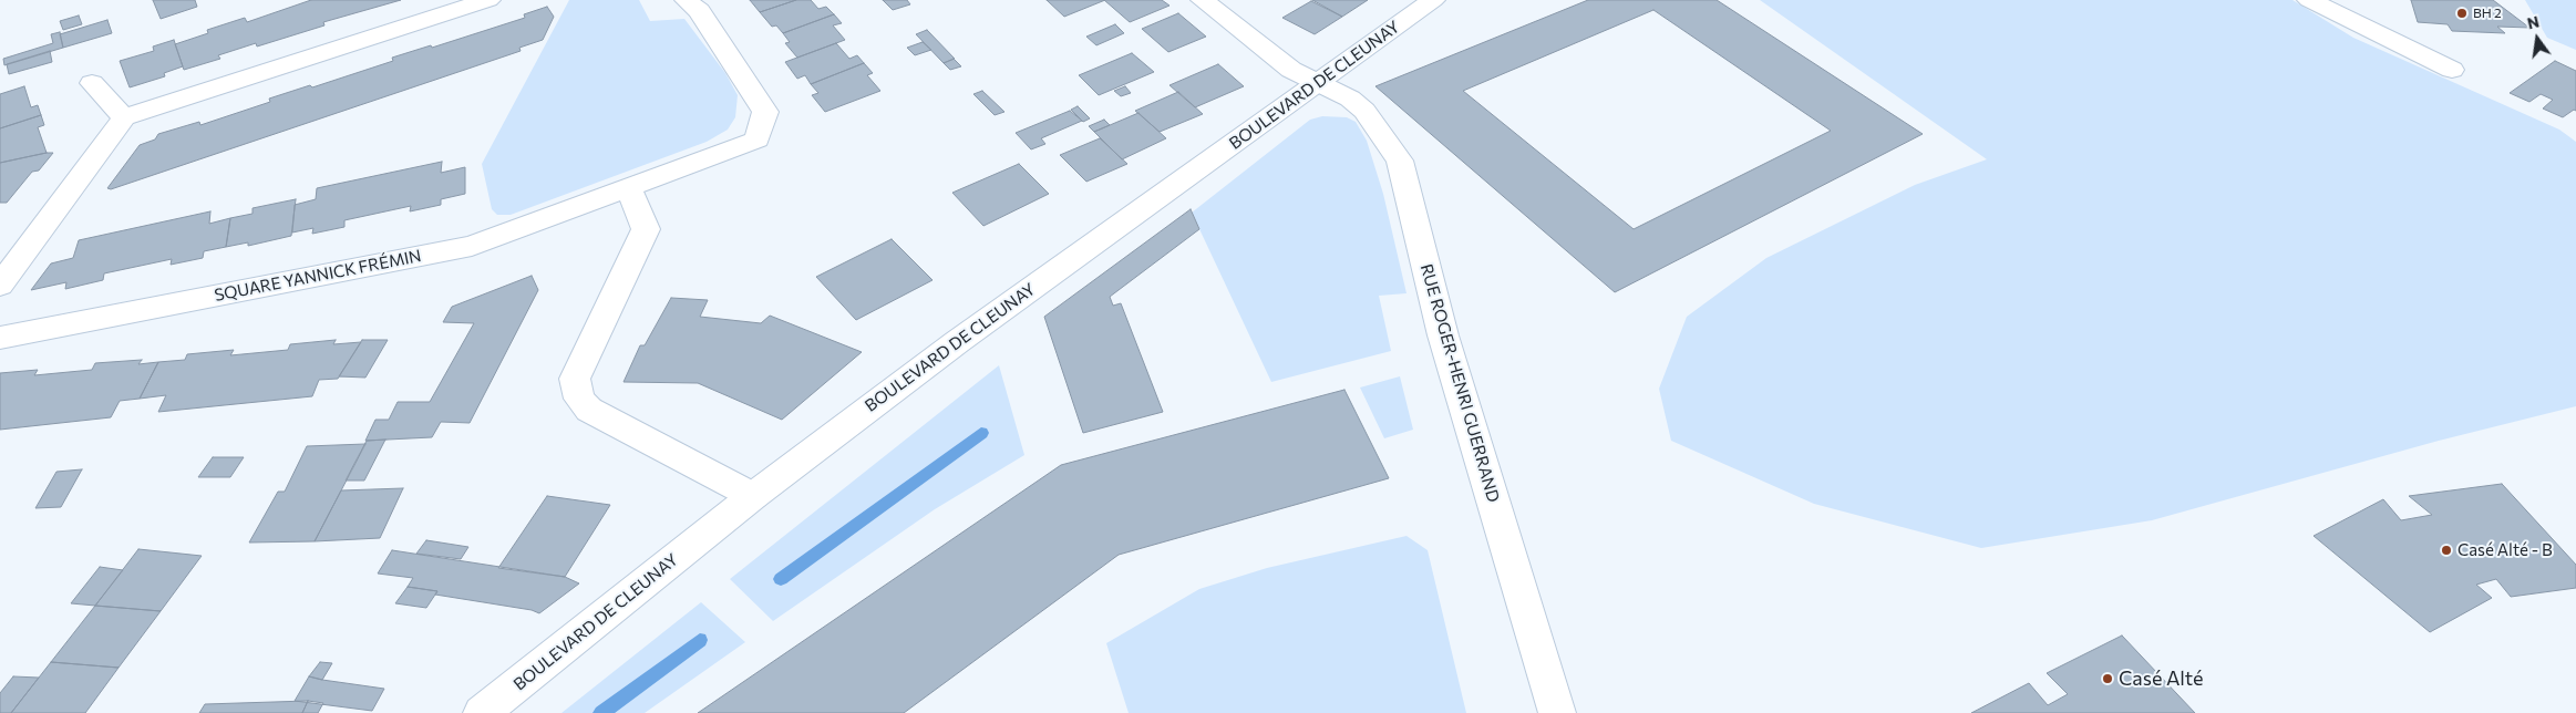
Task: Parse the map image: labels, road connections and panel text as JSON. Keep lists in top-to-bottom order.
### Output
{
  "streets": {
    "street": ["BOULEVARD DE CLEUNAY", "SQUARE YANNICK FRÉMIN", "RUE ROGER-HENRI GUERRAND"]
  },
  "crossings": [
    ["BOULEVARD DE CLEUNAY", "RUE ROGER-HENRI GUERRAND"]
  ],
  "places": ["BH 2", "Casé Alté - B", "Casé Alté"],
  "north": "top"
}
